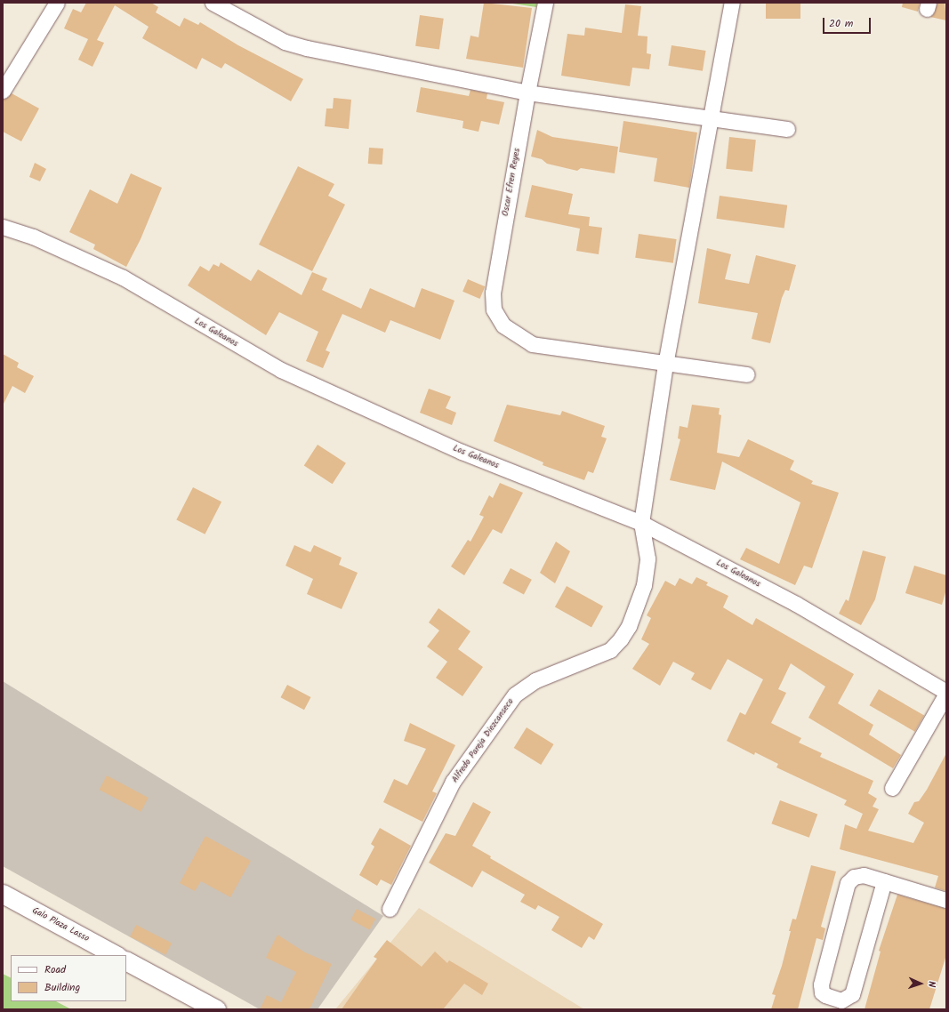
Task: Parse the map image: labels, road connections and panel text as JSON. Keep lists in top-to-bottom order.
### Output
{
  "streets": {
    "street": [
      "Oscar Efren Reyes",
      "Los Galeanos",
      "Alfredo Pareja Diezcanseco",
      "Galo Plaza Lasso"
    ]
  },
  "crossings": [
    ["Oscar Efren Reyes", "Alfredo Pareja Diezcanseco"],
    ["Los Galeanos", "Alfredo Pareja Diezcanseco"]
  ],
  "legend": ["Road", "Building"],
  "scale_bar": "20 m",
  "north": "right"
}
